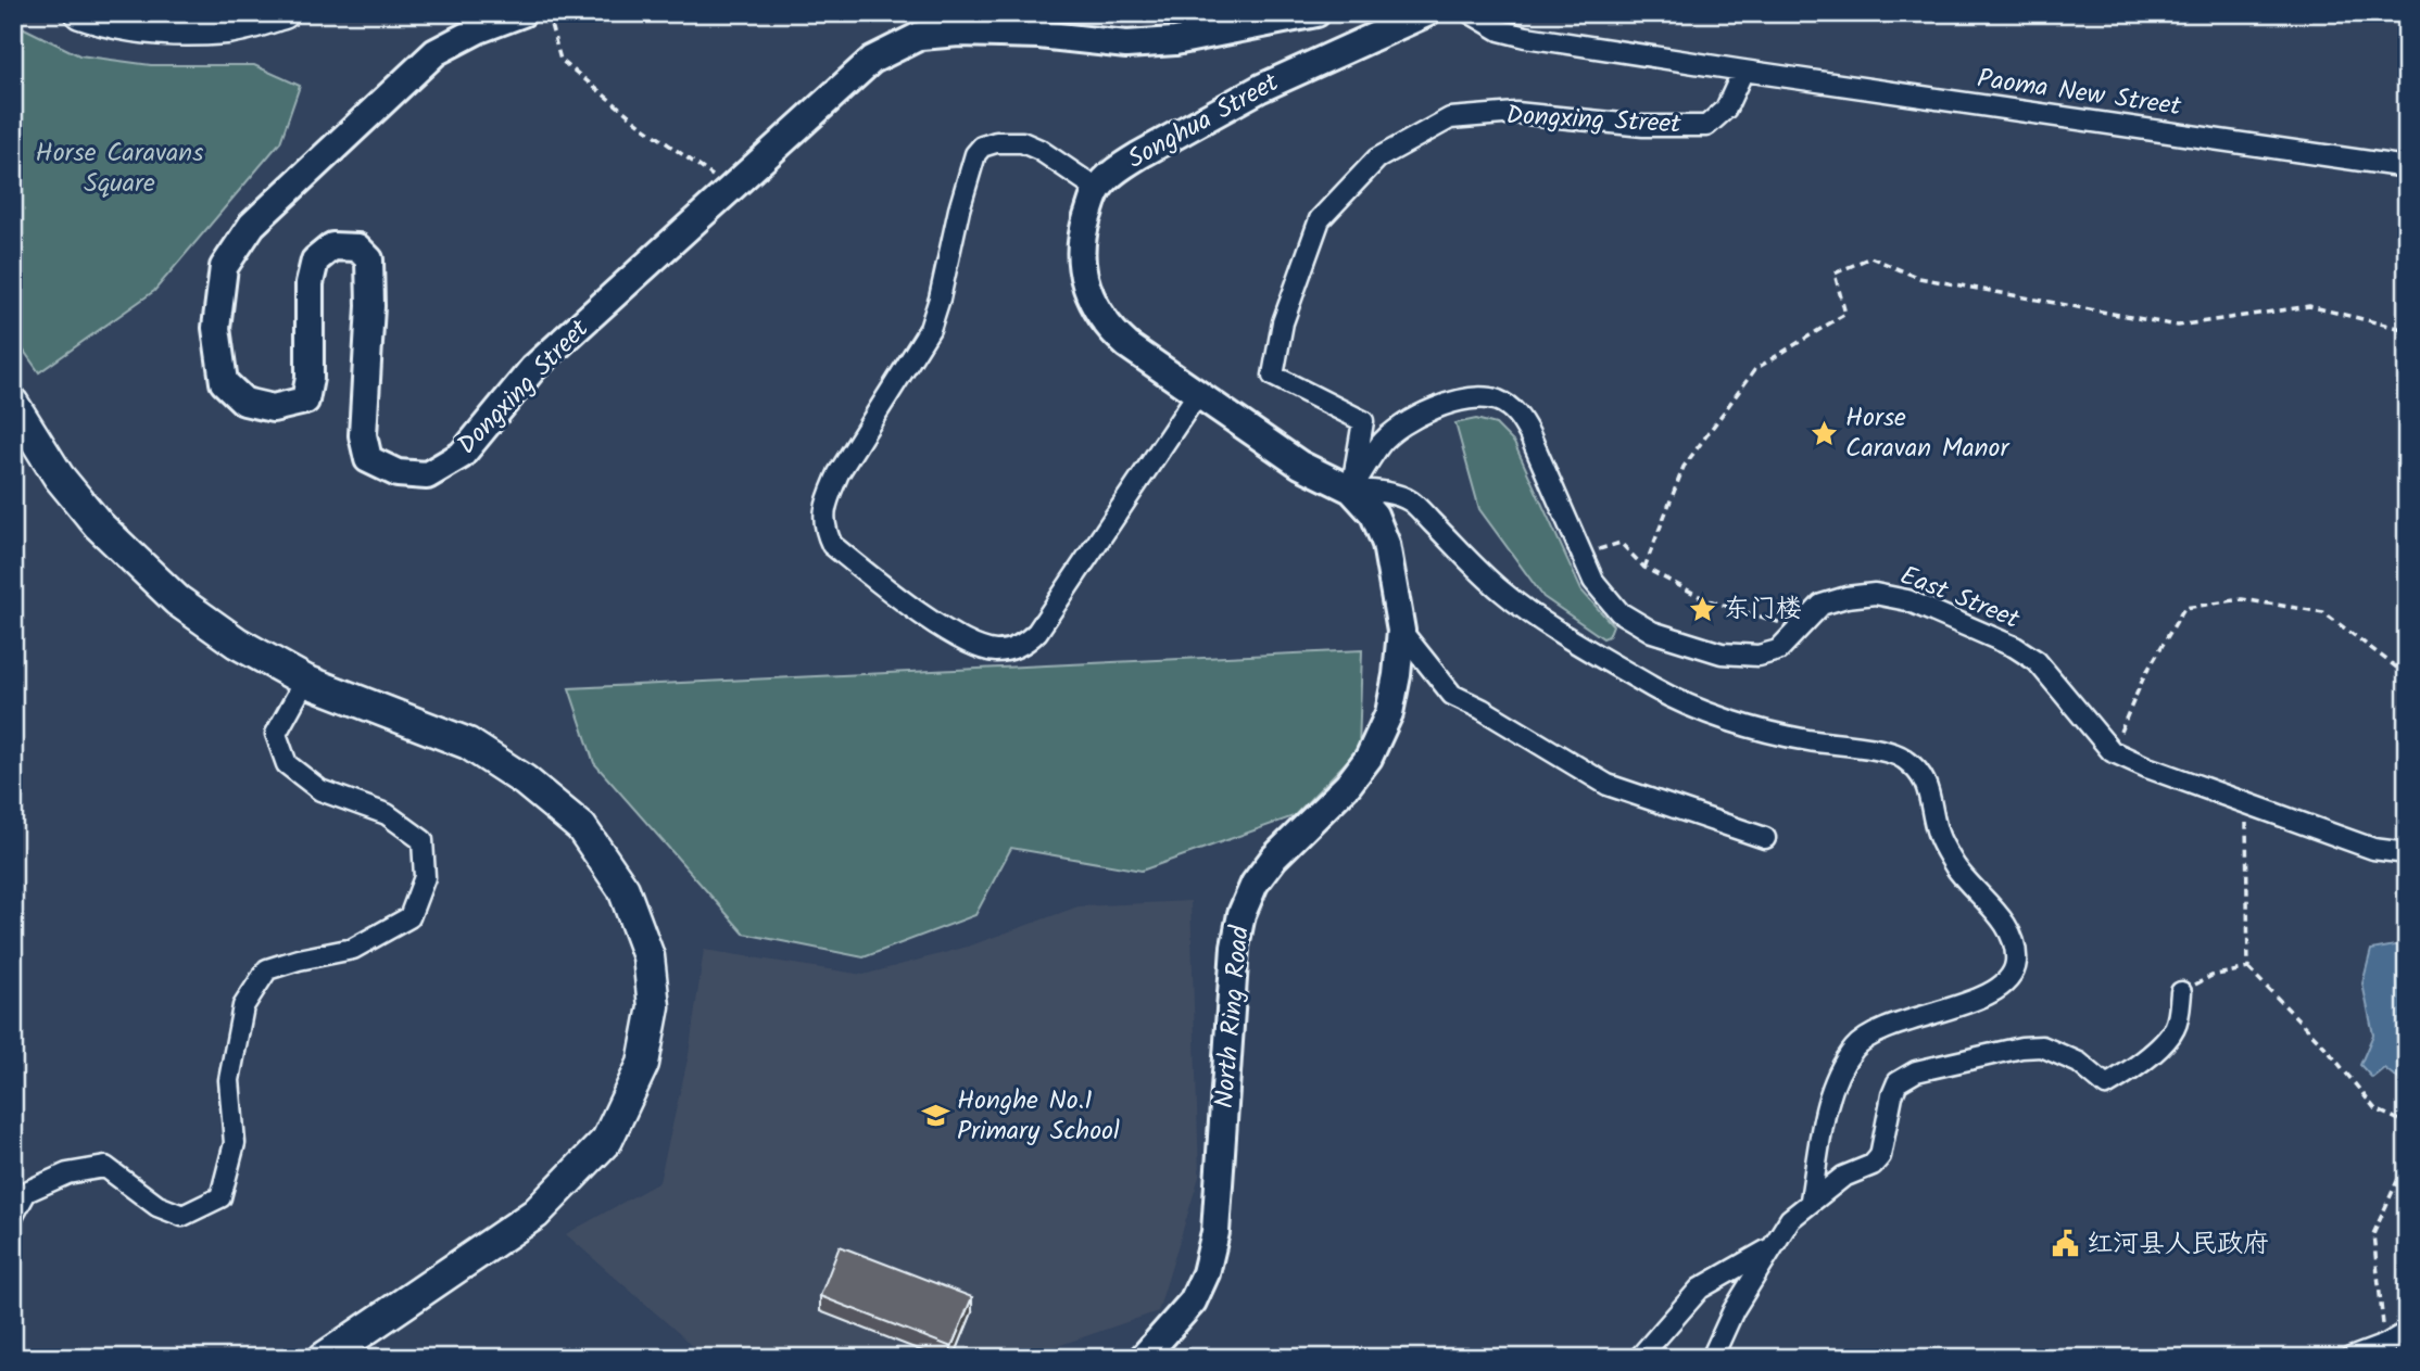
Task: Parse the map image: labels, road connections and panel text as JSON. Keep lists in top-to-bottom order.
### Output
{
  "streets": {
    "street": [
      "Paoma New Street",
      "Dongxing Street",
      "Songhua Street",
      "East Street",
      "North Ring Road"
    ]
  },
  "crossings": [
    ["Paoma New Street", "Dongxing Street"],
    ["Dongxing Street", "East Street"],
    ["Dongxing Street", "North Ring Road"],
    ["East Street", "North Ring Road"]
  ],
  "parks": ["Horse Caravans Square"],
  "places": {
    "place": ["Horse Caravan Manor", "东门楼"],
    "school or university": ["Honghe No.1 Primary School"],
    "public building": ["红河县人民政府"]
  }
}
